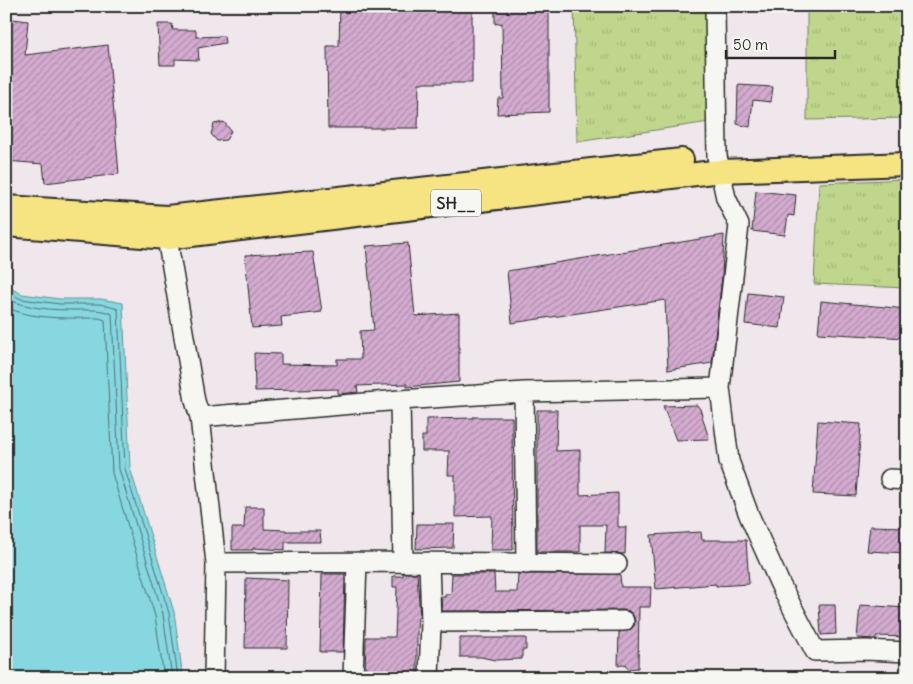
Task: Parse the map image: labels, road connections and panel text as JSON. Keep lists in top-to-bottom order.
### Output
{
  "streets": {
    "main road": ["SH__"]
  },
  "scale_bar": "50 m"
}
